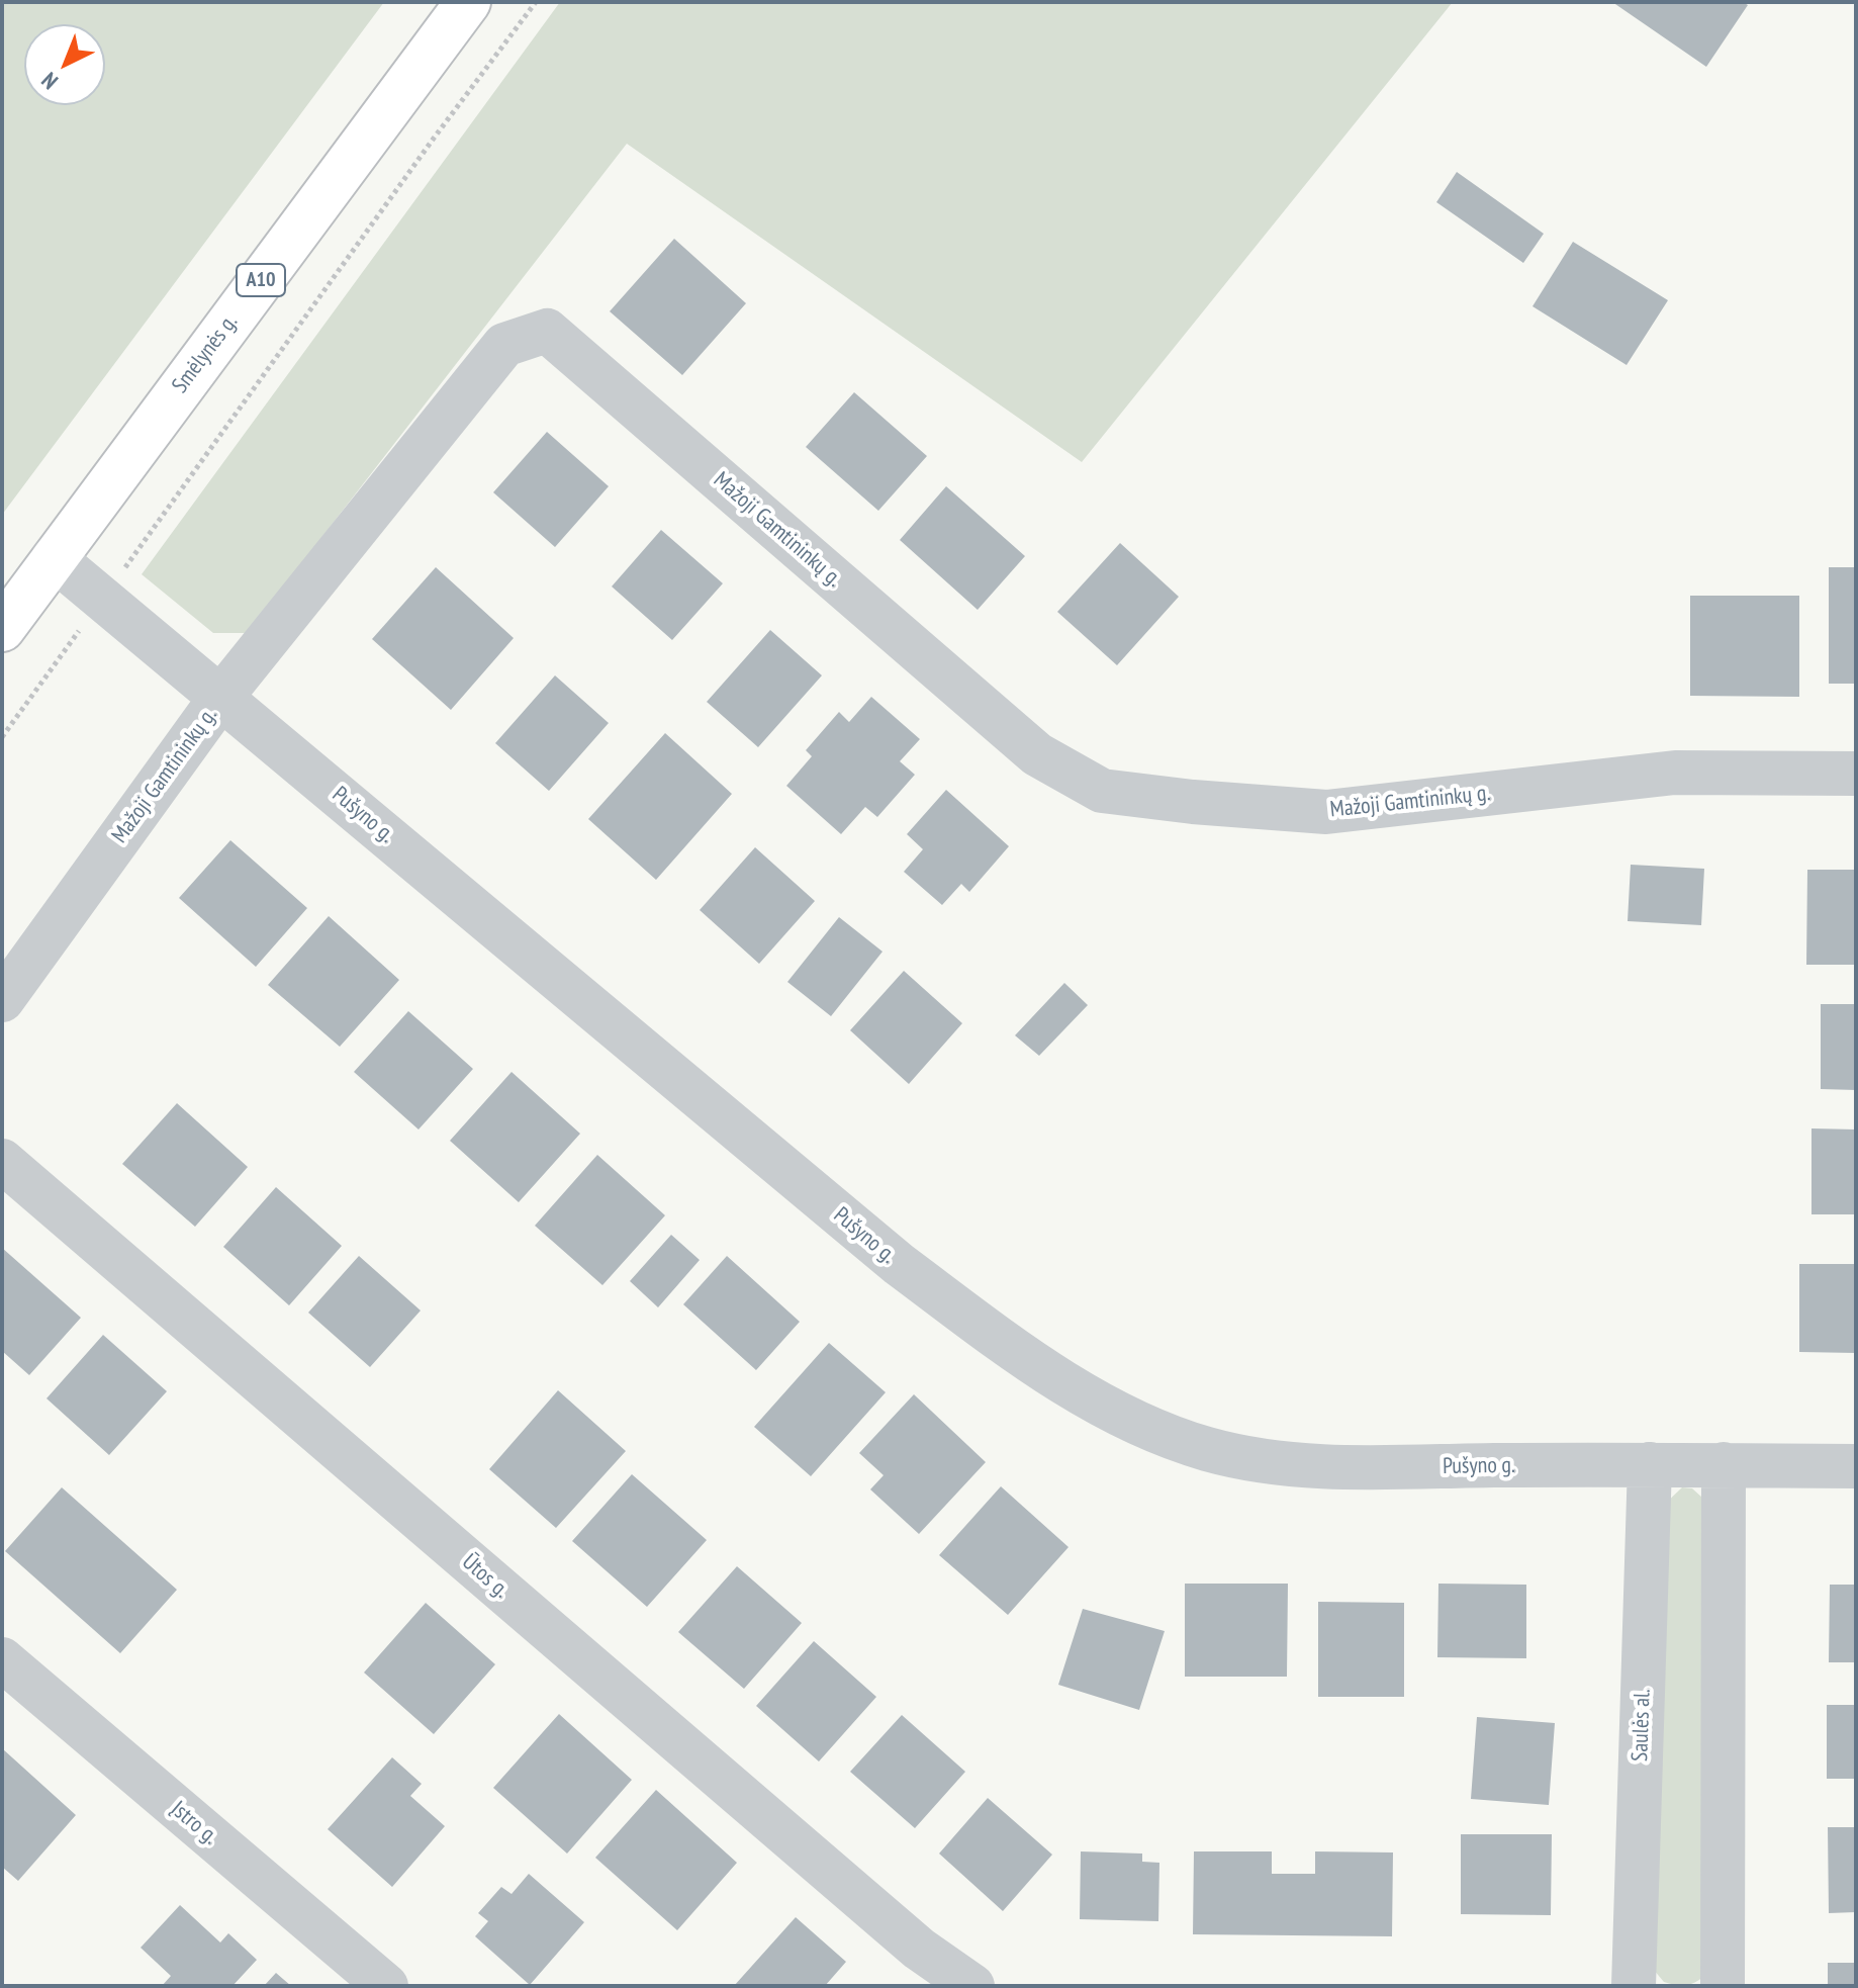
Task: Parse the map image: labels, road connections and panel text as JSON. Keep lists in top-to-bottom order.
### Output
{
  "streets": {
    "highway": ["A10", "Smėlynės g."],
    "street": [
      "Mažoji Gamtininkų g.",
      "Pušyno g.",
      "Ūtos g.",
      "Saulės al.",
      "Įstro g."
    ]
  },
  "crossings": [
    ["Smėlynės g.", "Pušyno g."],
    ["Mažoji Gamtininkų g.", "Pušyno g."],
    ["Pušyno g.", "Saulės al."]
  ],
  "north": "bottom left"
}
